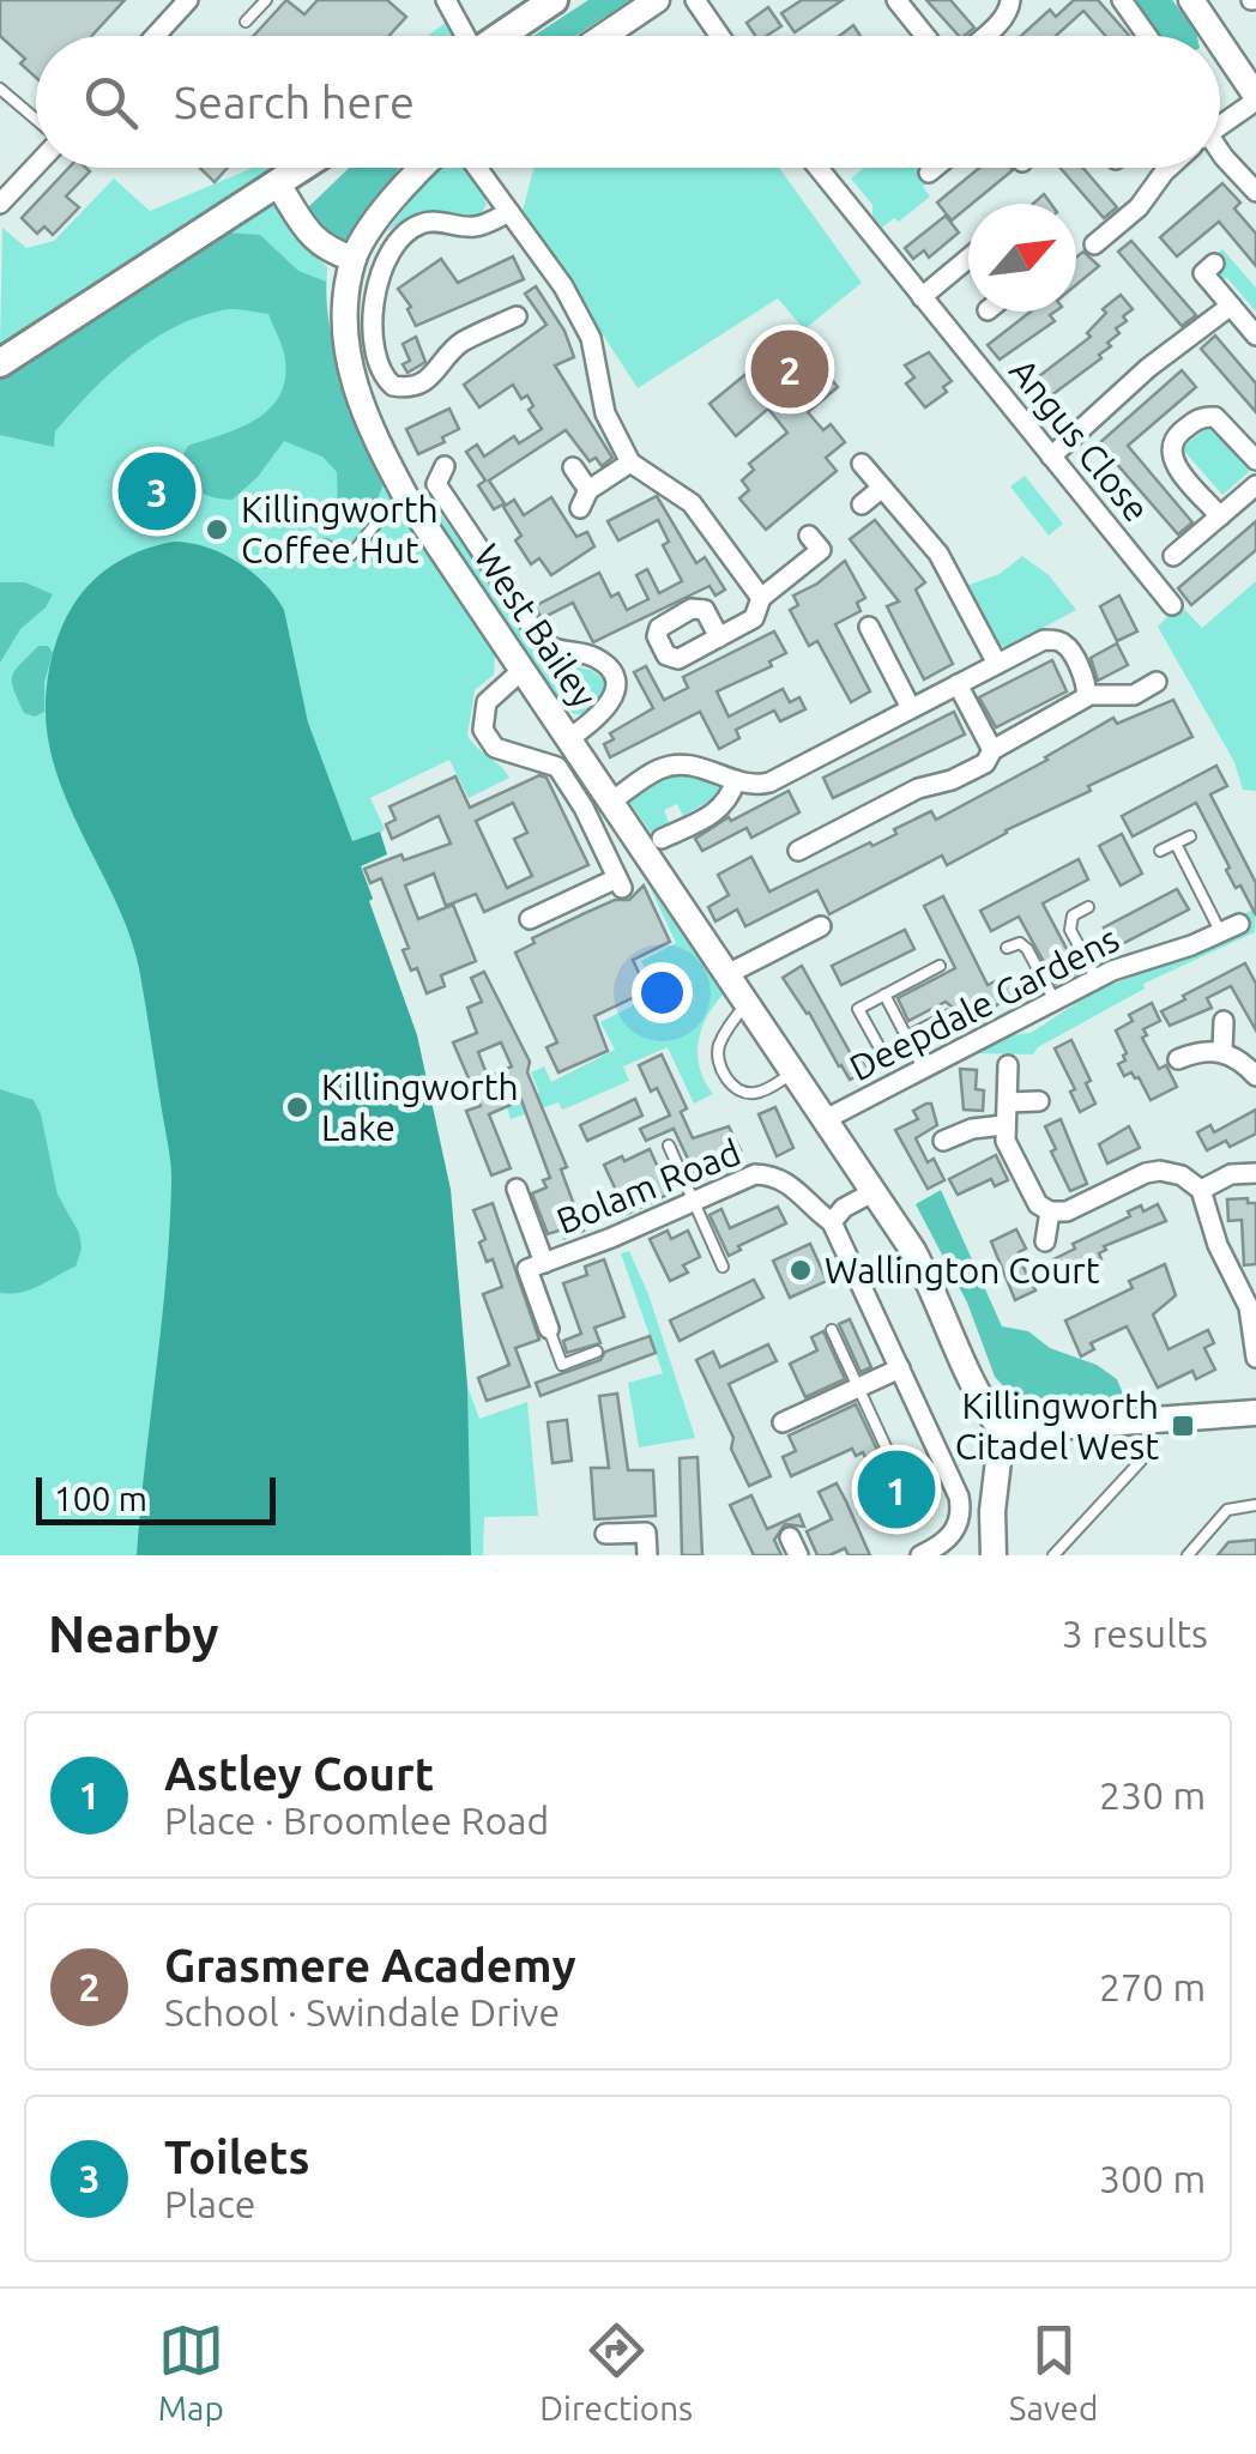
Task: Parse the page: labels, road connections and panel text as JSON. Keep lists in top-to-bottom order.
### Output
{
  "streets": {
    "street": [
      "Angus Close",
      "West Bailey",
      "Deepdale Gardens",
      "Bolam Road"
    ]
  },
  "crossings": [
    ["West Bailey", "Deepdale Gardens"]
  ],
  "places": {
    "other": ["Killingworth Coffee Hut", "Killingworth Lake", "Wallington Court"],
    "transit": ["Killingworth Citadel West"]
  },
  "scale_bar": "100 m",
  "north": "top right",
  "page": {
    "search": "Search here",
    "pins": ["2", "3", "1"],
    "scale": "100 m",
    "heading": ["Nearby", "3 results"],
    "list": [
      {
        "mark": "1",
        "name": "Astley Court",
        "note": "Place · Broomlee Road",
        "value": "230 m"
      },
      {
        "mark": "2",
        "name": "Grasmere Academy",
        "note": "School · Swindale Drive",
        "value": "270 m"
      },
      {
        "mark": "3",
        "name": "Toilets",
        "note": "Place",
        "value": "300 m"
      }
    ],
    "nav": ["Map", "Directions", "Saved"]
  }
}
